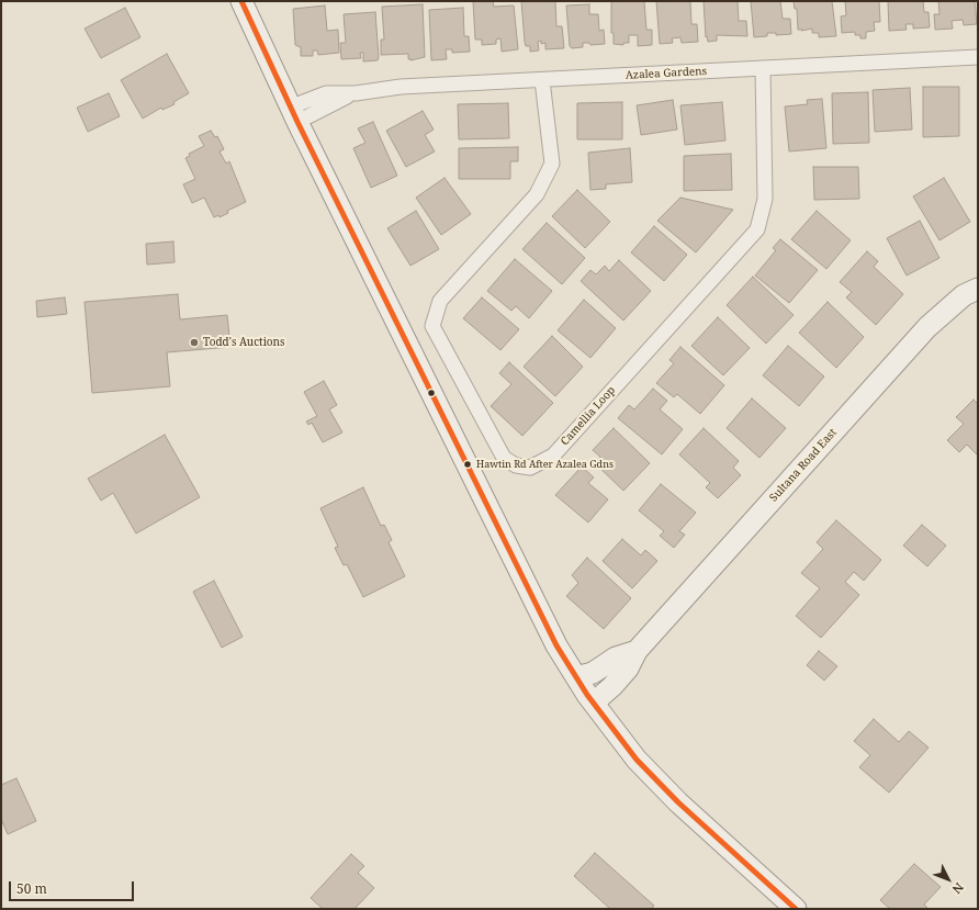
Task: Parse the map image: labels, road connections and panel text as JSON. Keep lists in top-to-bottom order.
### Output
{
  "streets": {
    "main road": ["Sultana Road East"],
    "street": ["Azalea Gardens", "Camellia Loop"]
  },
  "crossings": [
    ["Azalea Gardens", "Camellia Loop"]
  ],
  "places": ["Todd's Auctions", "Hawtin Rd After Azalea Gdns"],
  "scale_bar": "50 m",
  "north": "bottom right"
}
